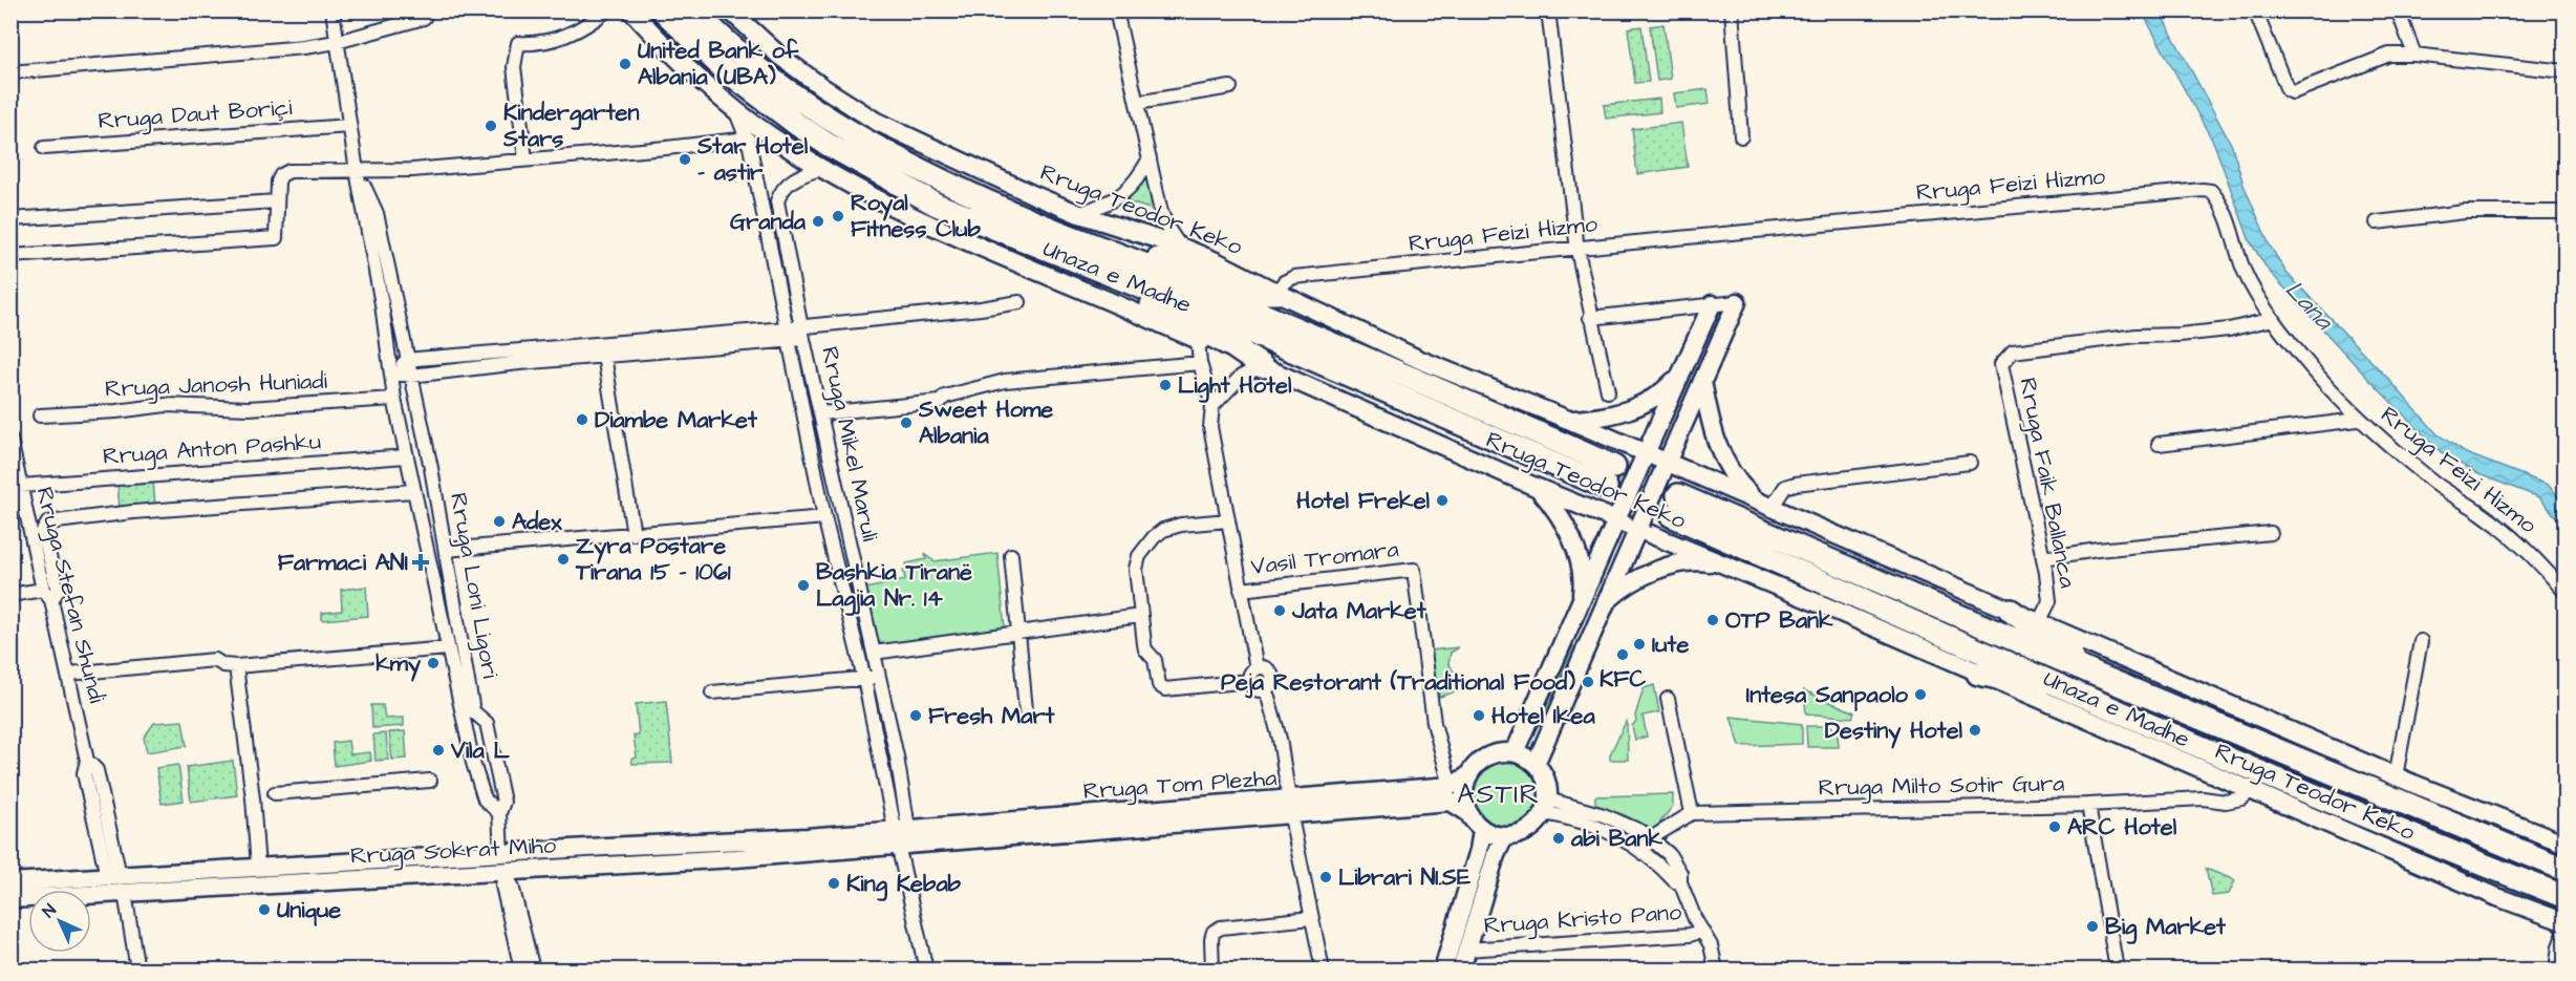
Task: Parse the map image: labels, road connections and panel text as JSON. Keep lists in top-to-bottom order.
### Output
{
  "streets": {
    "highway": ["Unaza e Madhe"],
    "main road": ["Rruga Teodor Keko", "Rruga Tom Plezha", "Rruga Sokrat Miho"],
    "street": [
      "Rruga Daut Boriçi",
      "Rruga Feizi Hizmo",
      "Rruga Janosh Huniadi",
      "Rruga Mikel Maruli",
      "Rruga Anton Pashku",
      "Rruga Faik Ballanca",
      "Vasil Tromara",
      "Rruga Loni Ligori",
      "Rruga Stefan Shundi",
      "Rruga Milto Sotir Gura",
      "Rruga Kristo Pano"
    ]
  },
  "crossings": [
    ["Rruga Daut Boriçi", "Rruga Loni Ligori"],
    ["Rruga Feizi Hizmo", "Rruga Teodor Keko"],
    ["Rruga Feizi Hizmo", "Rruga Faik Ballanca"],
    ["Rruga Teodor Keko", "Rruga Mikel Maruli"],
    ["Rruga Teodor Keko", "Rruga Faik Ballanca"],
    ["Rruga Teodor Keko", "Rruga Milto Sotir Gura"],
    ["Rruga Janosh Huniadi", "Rruga Loni Ligori"],
    ["Rruga Mikel Maruli", "Rruga Loni Ligori"],
    ["Rruga Mikel Maruli", "Rruga Tom Plezha"],
    ["Rruga Mikel Maruli", "Rruga Sokrat Miho"],
    ["Rruga Anton Pashku", "Rruga Loni Ligori"],
    ["Rruga Anton Pashku", "Rruga Stefan Shundi"],
    ["Vasil Tromara", "Rruga Tom Plezha"],
    ["Rruga Loni Ligori", "Rruga Sokrat Miho"],
    ["Rruga Stefan Shundi", "Rruga Sokrat Miho"],
    ["Rruga Tom Plezha", "Rruga Sokrat Miho"]
  ],
  "districts": ["ASTIR"],
  "water": ["Lana"],
  "places": {
    "other": [
      "United Bank of Albania (UBA)",
      "Kindergarten Stars",
      "Star Hotel - astir",
      "Royal Fitness Club",
      "Granda",
      "Light Hotel",
      "Diambe Market",
      "Sweet Home Albania",
      "Hotel Frekel",
      "Adex",
      "Zyra Postare Tirana 15 - 1061",
      "Bashkia Tiranë Lagjia Nr. 14",
      "Jata Market",
      "OTP Bank",
      "Iute",
      "KFC",
      "kmy",
      "Peja Restorant (Traditional Food)",
      "Intesa Sanpaolo",
      "Fresh Mart",
      "Hotel Ikea",
      "Destiny Hotel",
      "Vila L",
      "ARC Hotel",
      "abi Bank",
      "Librari NI.SE",
      "King Kebab",
      "Unique",
      "Big Market"
    ],
    "health": ["Farmaci ANI"]
  },
  "north": "top left"
}
